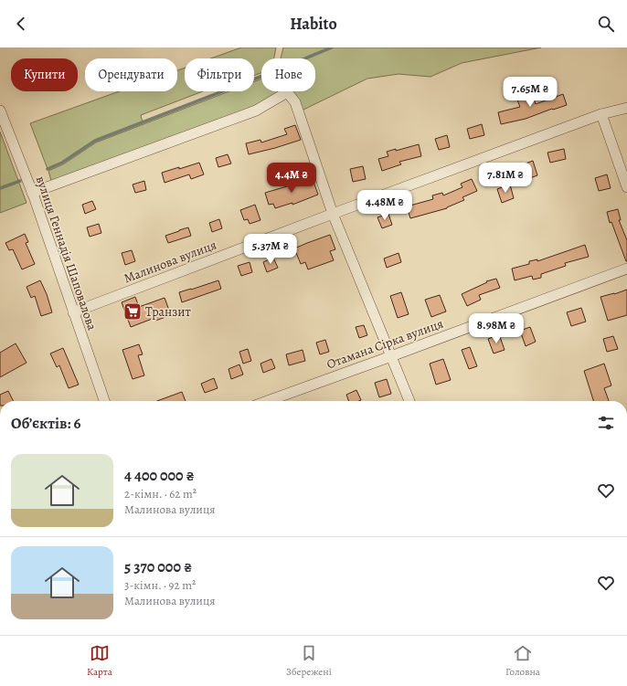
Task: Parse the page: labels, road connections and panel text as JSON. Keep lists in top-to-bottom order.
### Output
{
  "streets": {
    "street": ["вулиця Геннадія Шаповалова", "Малинова вулиця", "Отамана Сірка вулиця"]
  },
  "crossings": [
    ["вулиця Геннадія Шаповалова", "Малинова вулиця"]
  ],
  "places": {
    "supermarket": ["Транзит"]
  },
  "page": {
    "header": "Habito",
    "chip": [
      "Купити",
      "Орендувати",
      "Фільтри",
      "Нове"
    ],
    "price": [
      "7.65M ₴",
      "4.4M ₴",
      "7.81M ₴",
      "4.48M ₴",
      "5.37M ₴",
      "8.98M ₴"
    ],
    "heading": "Об’єктів: 6",
    "list": [
      {
        "name": "4 400 000 ₴",
        "note": "2-кімн. · 62 m² · Малинова вулиця"
      },
      {
        "name": "5 370 000 ₴",
        "note": "3-кімн. · 92 m² · Малинова вулиця"
      }
    ],
    "tabs": ["Карта", "Збережені", "Головна"]
  }
}
